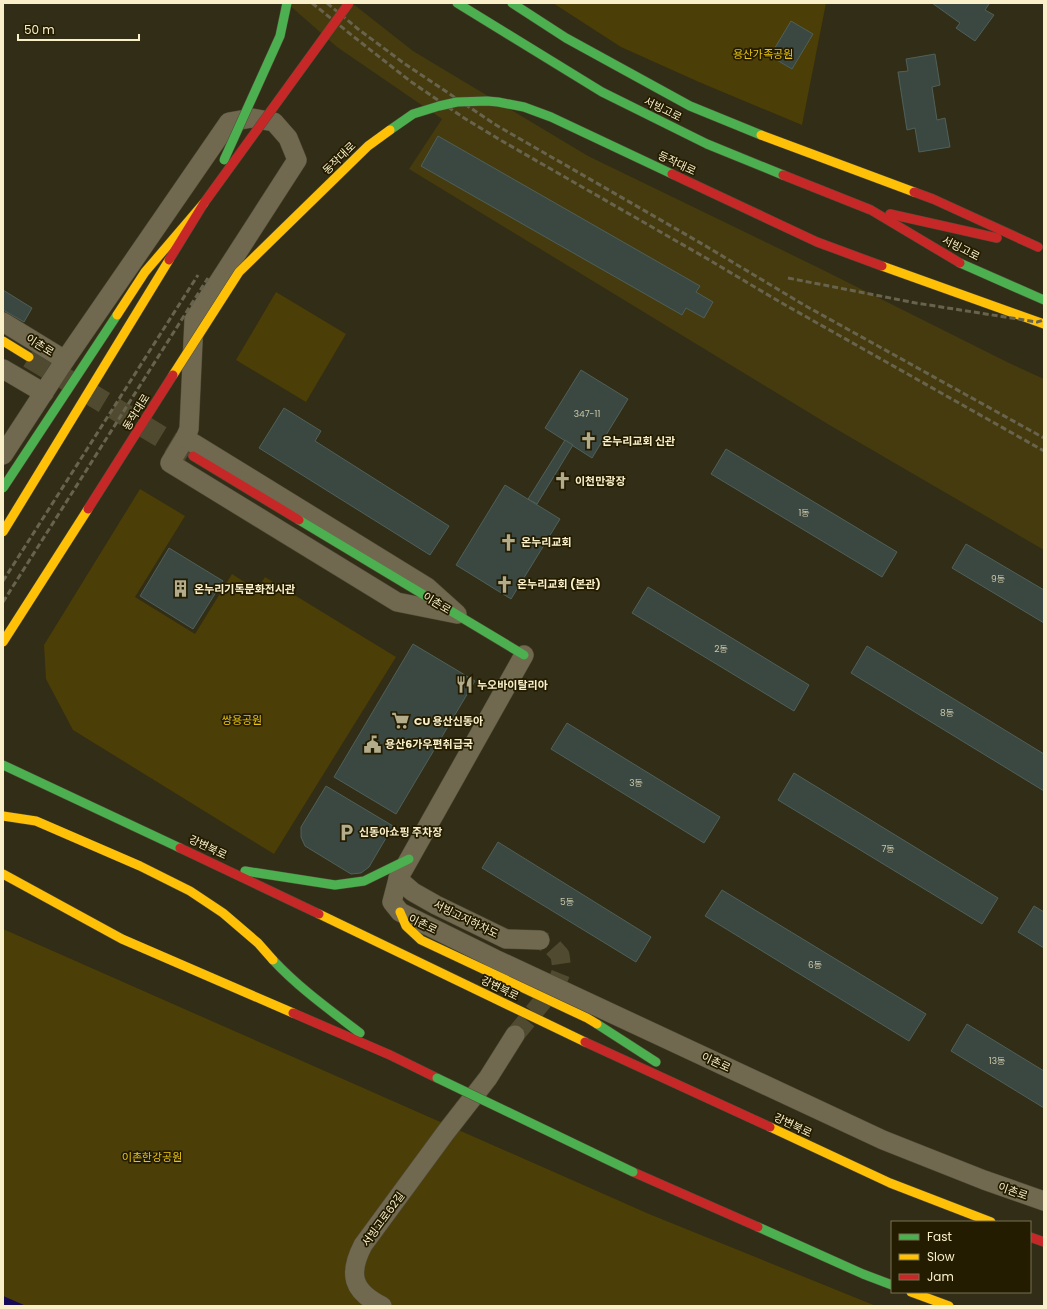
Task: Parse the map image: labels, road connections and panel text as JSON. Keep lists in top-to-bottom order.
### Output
{
  "streets": {
    "main road": [
      "서빙고로",
      "동작대로",
      "이촌로",
      "강변북로"
    ],
    "street": ["서빙고지하차도", "서빙고로62길"]
  },
  "crossings": [
    ["이촌로", "서빙고지하차도"]
  ],
  "parks": ["용산가족공원", "쌍용공원", "이촌한강공원"],
  "places": {
    "church": [
      "온누리교회 신관",
      "이천만광장",
      "온누리교회",
      "온누리교회 (본관)"
    ],
    "building": ["온누리기독문화전시관"],
    "restaurant": ["누오바이탈리아"],
    "supermarket": ["CU 용산신동아"],
    "public building": ["용산6가우편취급국"],
    "parking": ["신동아쇼핑 주차장"]
  },
  "house_numbers": [
    "347-11",
    "1동",
    "9동",
    "2동",
    "8동",
    "3동",
    "7동",
    "5동",
    "6동",
    "13동"
  ],
  "legend": ["Fast", "Slow", "Jam"],
  "scale_bar": "50 m"
}
